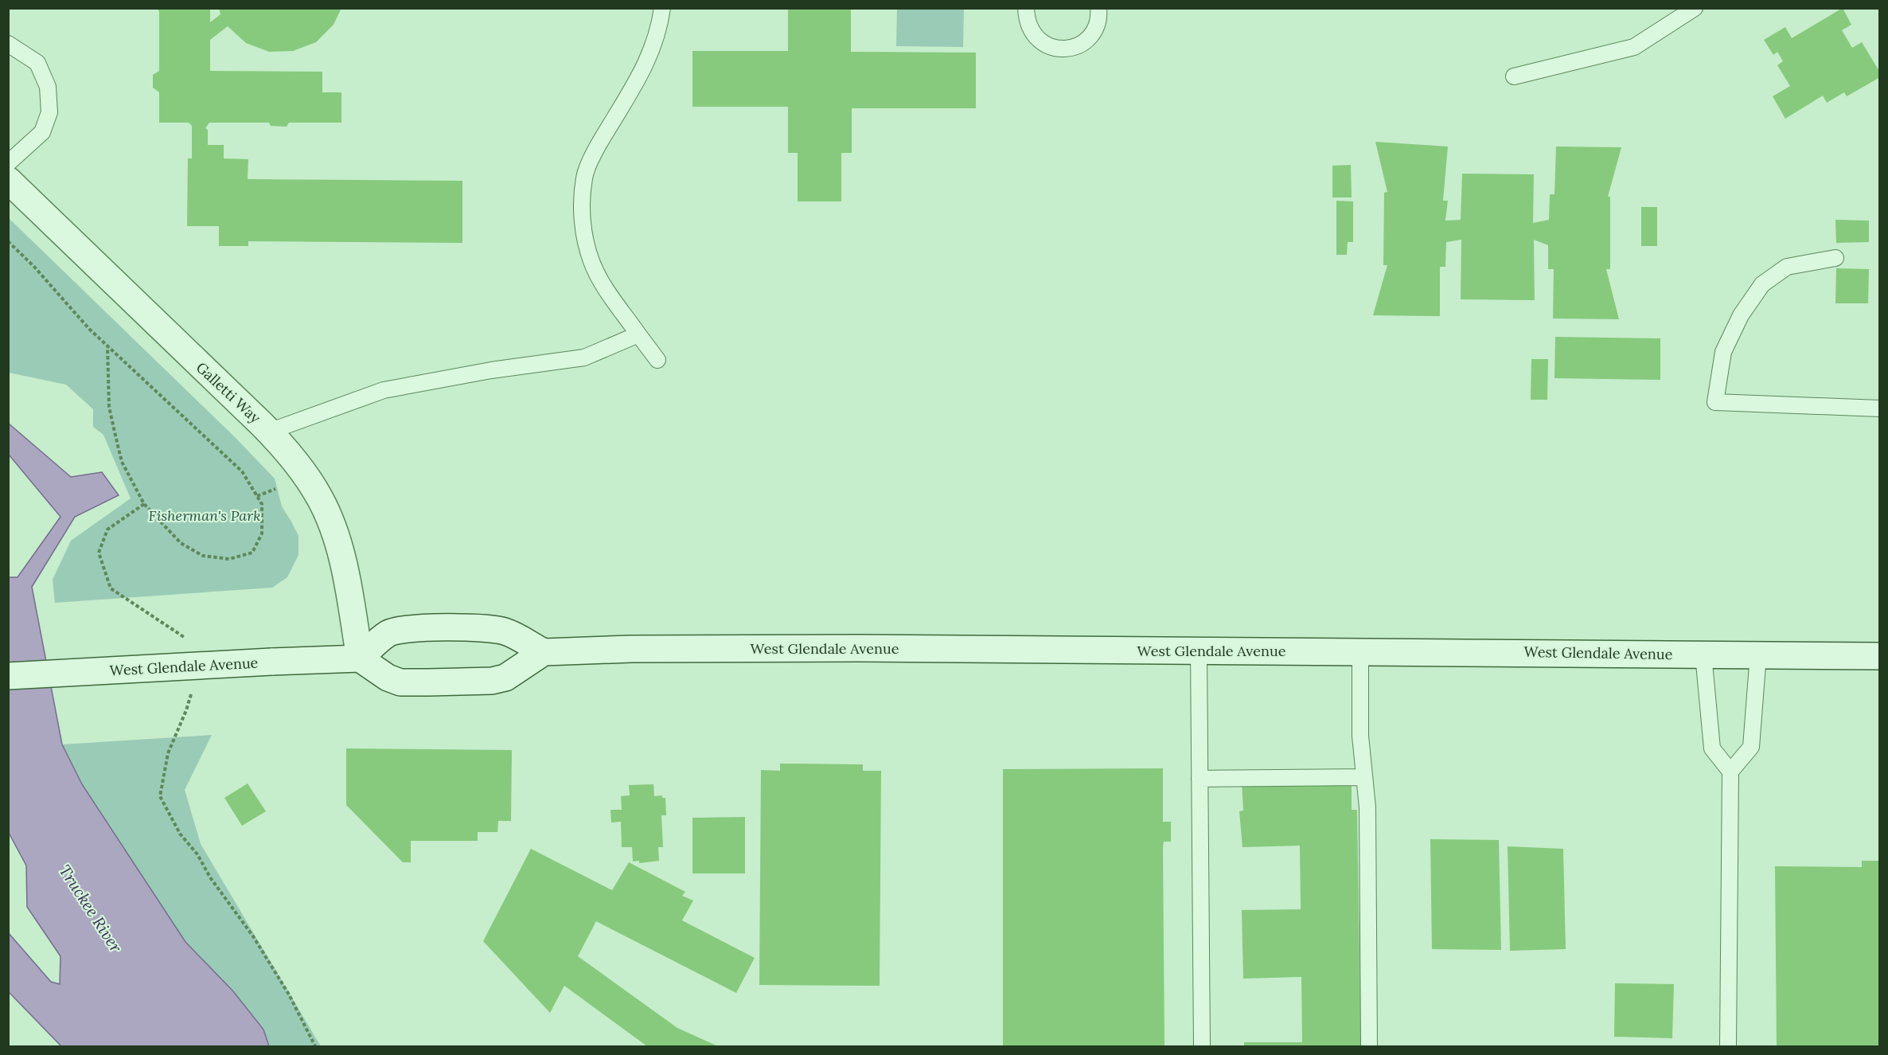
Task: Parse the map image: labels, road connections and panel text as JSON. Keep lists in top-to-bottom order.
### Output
{
  "streets": {
    "main road": ["Galletti Way", "West Glendale Avenue"]
  },
  "crossings": [
    ["Galletti Way", "West Glendale Avenue"]
  ],
  "water": ["Truckee River"],
  "parks": ["Fisherman's Park"]
}
